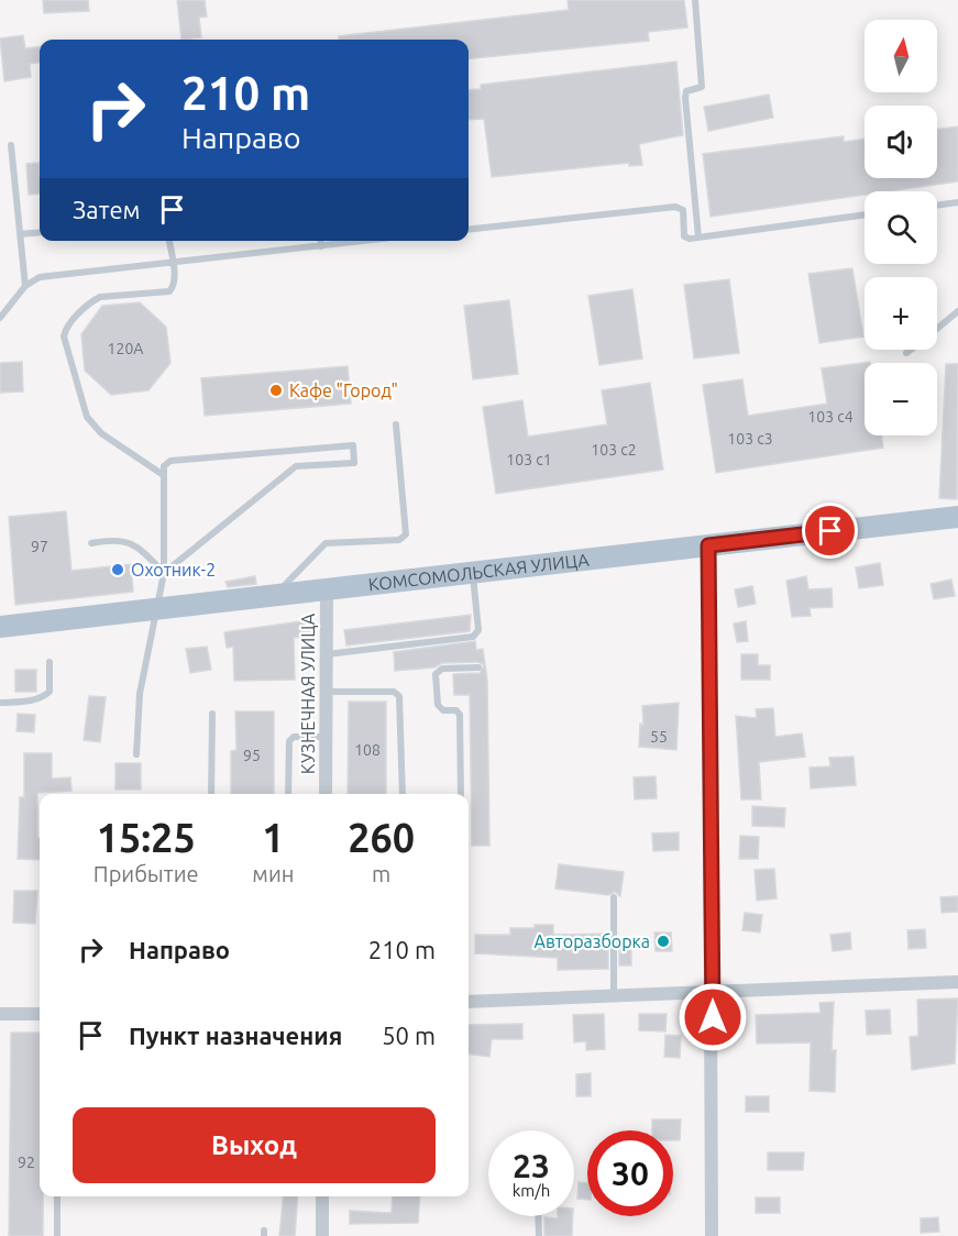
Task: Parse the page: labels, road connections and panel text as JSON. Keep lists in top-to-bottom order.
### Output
{
  "streets": {
    "main road": ["КОМСОМОЛЬСКАЯ УЛИЦА"],
    "street": ["КУЗНЕЧНАЯ УЛИЦА"]
  },
  "crossings": [
    ["КОМСОМОЛЬСКАЯ УЛИЦА", "КУЗНЕЧНАЯ УЛИЦА"]
  ],
  "places": ["Кафе \"Город\"", "Охотник-2", "Авторазборка"],
  "house_numbers": [
    "120А",
    "103 с4",
    "103 с3",
    "103 с2",
    "103 с1",
    "97",
    "55",
    "108",
    "95",
    "92"
  ],
  "north": "top",
  "page": {
    "map_buttons": ["+", "−"],
    "turn": ["210 m", "Направо"],
    "then": "Затем",
    "eta": [
      "15:25",
      "Прибытие",
      "1",
      "мин",
      "260",
      "m"
    ],
    "list": [
      {
        "name": "Направо",
        "value": "210 m"
      },
      {
        "name": "Пункт назначения",
        "value": "50 m"
      }
    ],
    "buttons": "Выход",
    "speed": "23 km/h",
    "limit": "30"
  }
}
